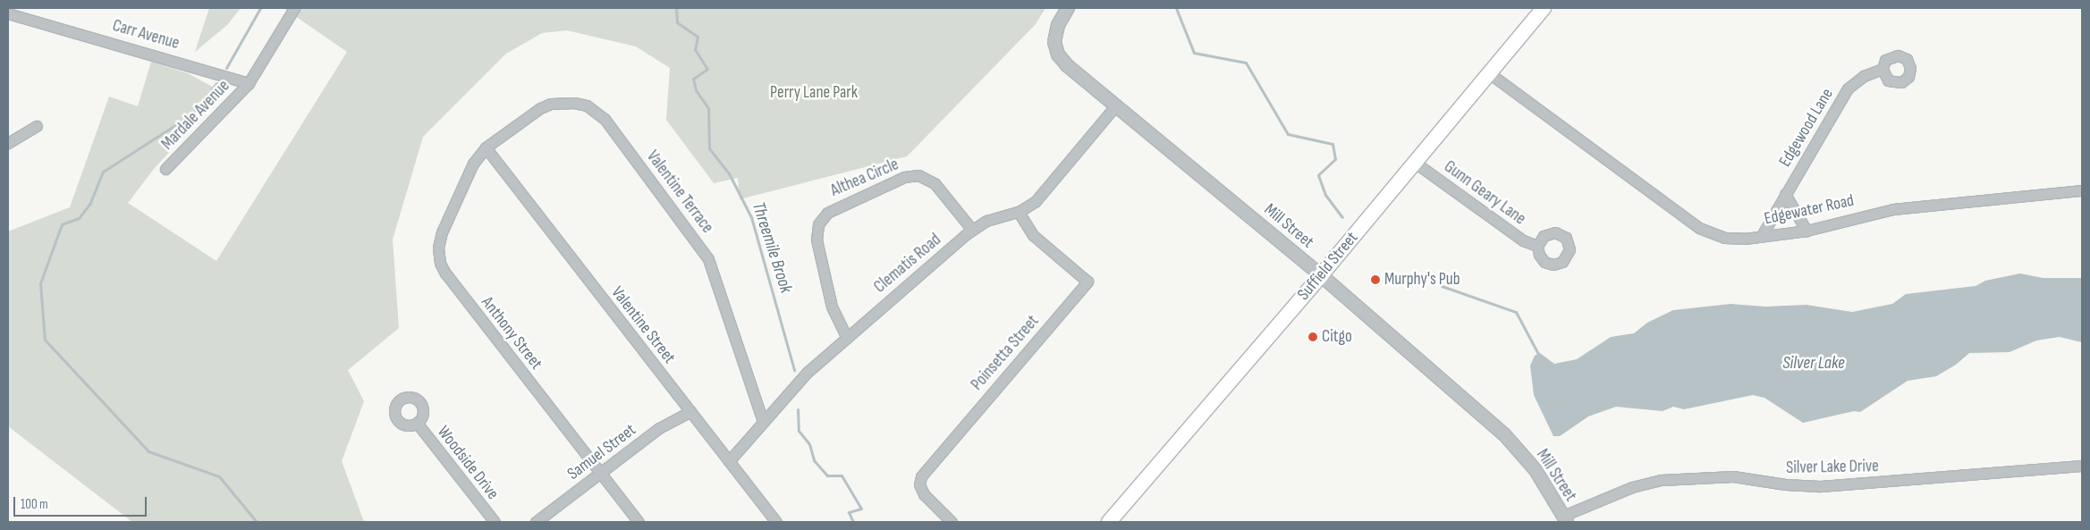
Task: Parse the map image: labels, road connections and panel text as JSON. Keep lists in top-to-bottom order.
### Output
{
  "streets": {
    "main road": ["Suffield Street"],
    "street": [
      "Carr Avenue",
      "Mardale Avenue",
      "Edgewood Lane",
      "Althea Circle",
      "Valentine Terrace",
      "Gunn Geary Lane",
      "Edgewater Road",
      "Mill Street",
      "Clematis Road",
      "Valentine Street",
      "Anthony Street",
      "Poinsetta Street",
      "Samuel Street",
      "Woodside Drive",
      "Silver Lake Drive"
    ]
  },
  "crossings": [
    ["Carr Avenue", "Mardale Avenue"],
    ["Edgewood Lane", "Edgewater Road"],
    ["Althea Circle", "Clematis Road"],
    ["Valentine Terrace", "Clematis Road"],
    ["Valentine Terrace", "Valentine Street"],
    ["Valentine Terrace", "Anthony Street"],
    ["Gunn Geary Lane", "Suffield Street"],
    ["Edgewater Road", "Suffield Street"],
    ["Mill Street", "Clematis Road"],
    ["Mill Street", "Suffield Street"],
    ["Mill Street", "Silver Lake Drive"],
    ["Clematis Road", "Valentine Street"],
    ["Clematis Road", "Poinsetta Street"],
    ["Valentine Street", "Anthony Street"],
    ["Valentine Street", "Samuel Street"],
    ["Anthony Street", "Samuel Street"]
  ],
  "water": ["Threemile Brook", "Silver Lake"],
  "parks": ["Perry Lane Park"],
  "places": ["Murphy's Pub", "Citgo"],
  "scale_bar": "100 m"
}
